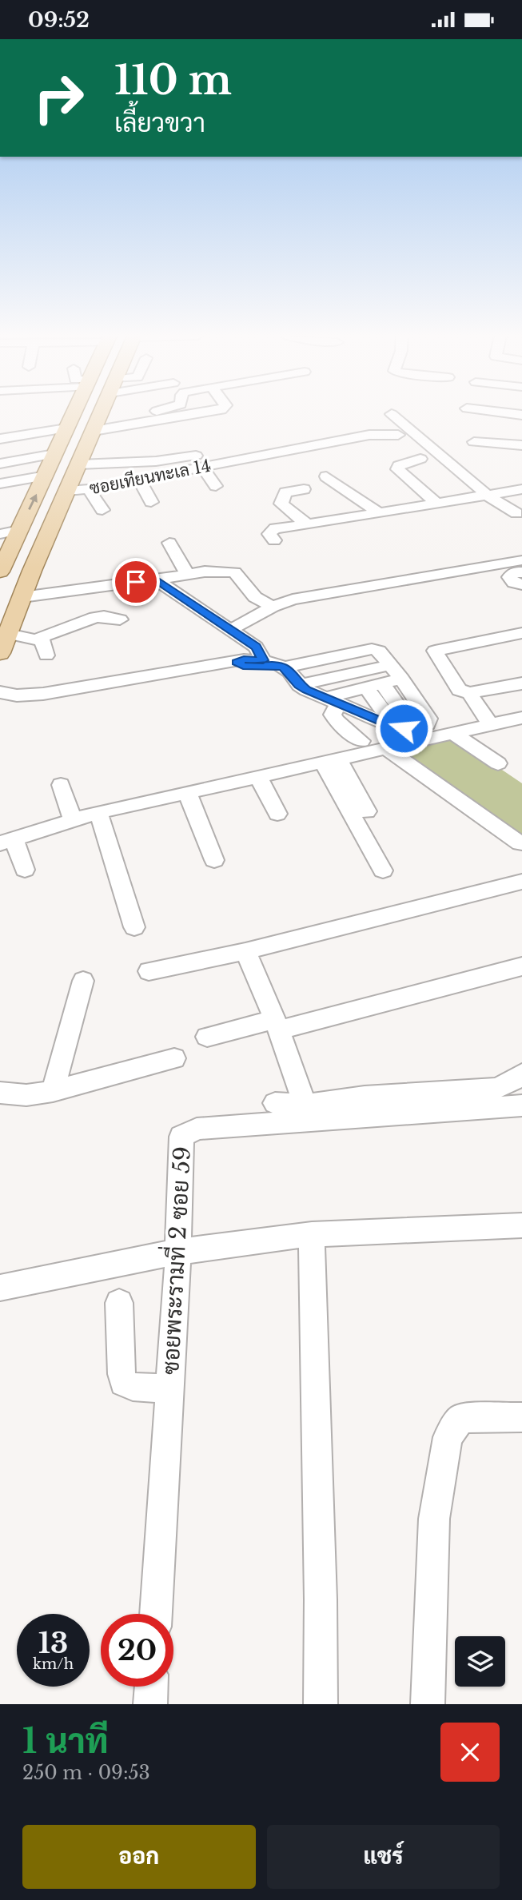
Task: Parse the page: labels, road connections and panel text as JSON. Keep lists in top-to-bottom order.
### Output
{
  "streets": {
    "street": ["ซอยเทียนทะเล 14", "ซอยพระรามที่ 2 ซอย 59"]
  },
  "page": {
    "status": "09:52",
    "turn": ["110 m", "เลี้ยวขวา"],
    "speed": "13 km/h",
    "limit": "20",
    "heading": ["1 นาที", "250 m · 09:53"],
    "buttons": ["ออก", "แชร์"]
  }
}
